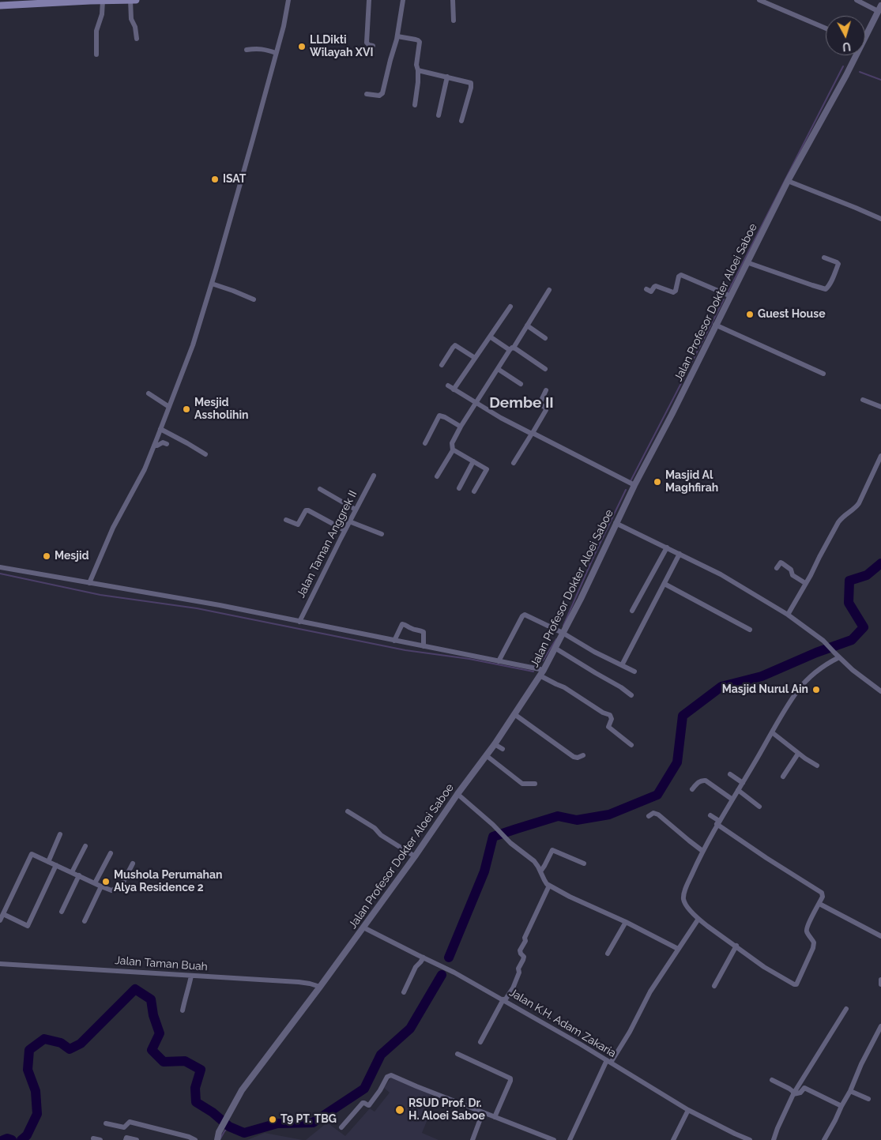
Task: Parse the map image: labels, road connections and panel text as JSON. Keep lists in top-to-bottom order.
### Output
{
  "streets": {
    "street": [
      "Jalan Profesor Dokter Aloei Saboe",
      "Jalan Taman Anggrek II",
      "Jalan Taman Buah",
      "Jalan K.H. Adam Zakaria"
    ]
  },
  "crossings": [
    ["Jalan Profesor Dokter Aloei Saboe", "Jalan Taman Buah"],
    ["Jalan Profesor Dokter Aloei Saboe", "Jalan K.H. Adam Zakaria"]
  ],
  "districts": ["Dembe II"],
  "places": [
    "LLDikti Wilayah XVI",
    "ISAT",
    "Guest House",
    "Mesjid Assholihin",
    "Masjid Al Maghfirah",
    "Mesjid",
    "Masjid Nurul Ain",
    "Mushola Perumahan Alya Residence 2",
    "RSUD Prof. Dr. H. Aloei Saboe",
    "T9 PT. TBG"
  ],
  "north": "bottom"
}
